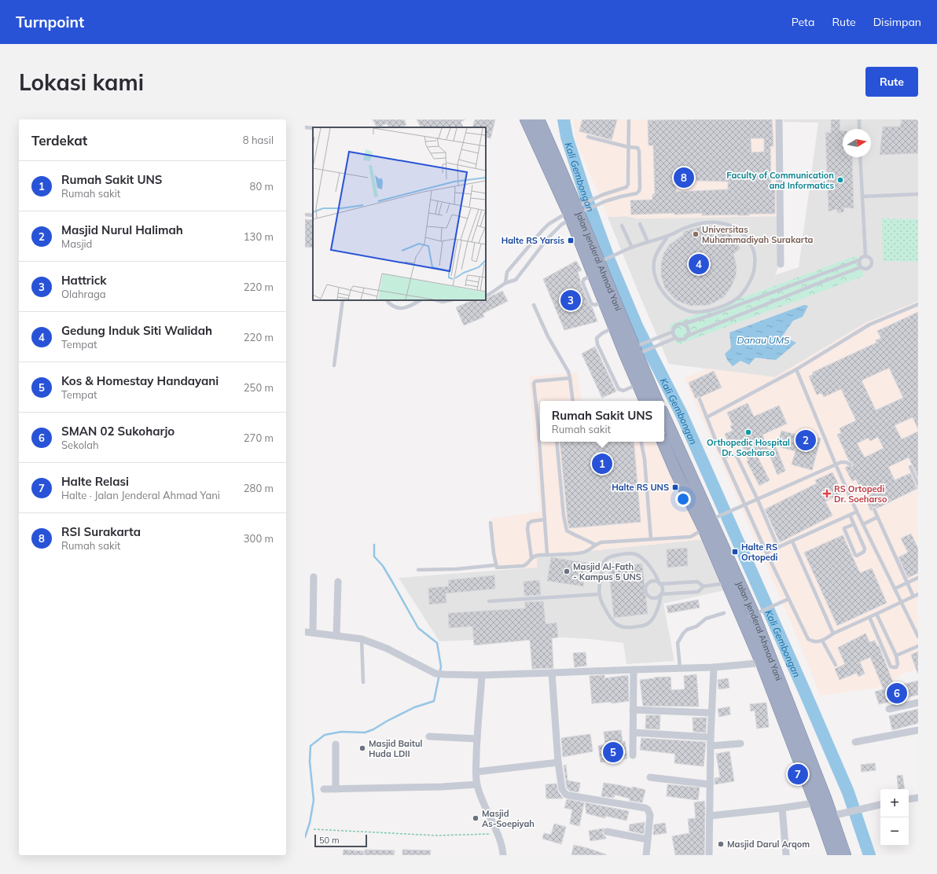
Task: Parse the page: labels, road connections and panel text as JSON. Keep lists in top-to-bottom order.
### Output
{
  "streets": {
    "highway": ["Jalan Jenderal Ahmad Yani"]
  },
  "water": ["Kali Gembongan", "Danau UMS"],
  "places": {
    "other": [
      "Faculty of Communication and Informatics",
      "Universitas Muhammadiyah Surakarta",
      "Orthopedic Hospital Dr. Soeharso",
      "Masjid Al-Fath - Kampus 5 UNS",
      "Masjid Baitul Huda LDII",
      "Masjid As-Soepiyah",
      "Masjid Darul Arqom"
    ],
    "transit": ["Halte RS Yarsis", "Halte RS UNS", "Halte RS Ortopedi"],
    "health": ["RS Ortopedi Dr. Soeharso"]
  },
  "scale_bar": "50 m",
  "north": "right",
  "page": {
    "header": "Turnpoint",
    "nav": ["Peta", "Rute", "Disimpan"],
    "buttons": "Rute",
    "title": "Lokasi kami",
    "heading": ["Terdekat", "8 hasil"],
    "list": [
      {
        "mark": "1",
        "name": "Rumah Sakit UNS",
        "note": "Rumah sakit",
        "value": "80 m"
      },
      {
        "mark": "2",
        "name": "Masjid Nurul Halimah",
        "note": "Masjid",
        "value": "130 m"
      },
      {
        "mark": "3",
        "name": "Hattrick",
        "note": "Olahraga",
        "value": "220 m"
      },
      {
        "mark": "4",
        "name": "Gedung Induk Siti Walidah",
        "note": "Tempat",
        "value": "220 m"
      },
      {
        "mark": "5",
        "name": "Kos & Homestay Handayani",
        "note": "Tempat",
        "value": "250 m"
      },
      {
        "mark": "6",
        "name": "SMAN 02 Sukoharjo",
        "note": "Sekolah",
        "value": "270 m"
      },
      {
        "mark": "7",
        "name": "Halte Relasi",
        "note": "Halte · Jalan Jenderal Ahmad Yani",
        "value": "280 m"
      },
      {
        "mark": "8",
        "name": "RSI Surakarta",
        "note": "Rumah sakit",
        "value": "300 m"
      }
    ],
    "pins": [
      "8",
      "4",
      "3",
      "2",
      "1",
      "6",
      "5",
      "7"
    ],
    "popup": ["Rumah Sakit UNS", "Rumah sakit"],
    "map_buttons": ["+", "−"],
    "scale": "50 m"
  }
}
